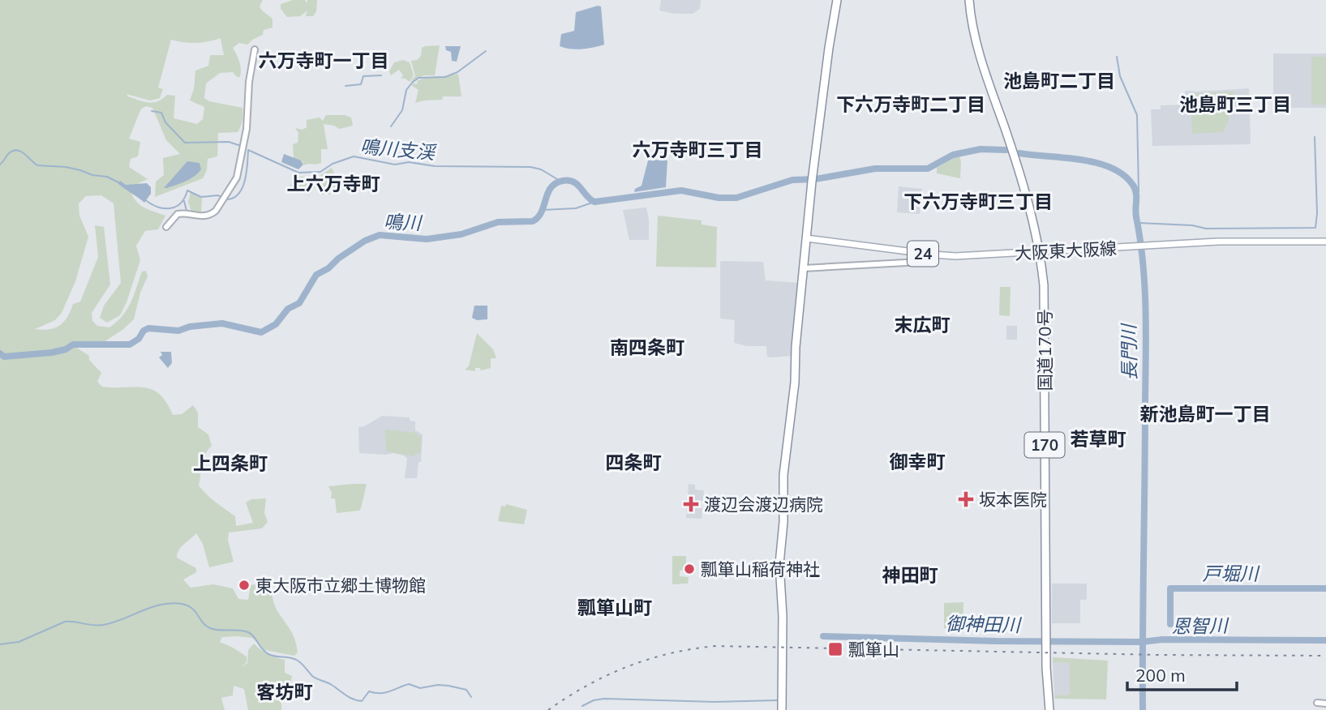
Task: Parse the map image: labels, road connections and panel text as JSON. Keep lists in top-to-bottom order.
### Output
{
  "streets": {
    "highway": ["国道170号", "170"],
    "main road": ["大阪東大阪線", "24"]
  },
  "crossings": [
    ["大阪東大阪線", "国道170号"]
  ],
  "districts": [
    "六万寺町一丁目",
    "池島町二丁目",
    "下六万寺町二丁目",
    "池島町三丁目",
    "六万寺町三丁目",
    "上六万寺町",
    "下六万寺町三丁目",
    "末広町",
    "南四条町",
    "新池島町一丁目",
    "若草町",
    "御幸町",
    "四条町",
    "上四条町",
    "神田町",
    "瓢箪山町",
    "客坊町"
  ],
  "water": [
    "鳴川支渓",
    "鳴川",
    "長門川",
    "戸堀川",
    "御神田川",
    "恩智川"
  ],
  "places": {
    "health": ["坂本医院", "渡辺会渡辺病院"],
    "other": ["瓢箪山稲荷神社", "東大阪市立郷土博物館"],
    "transit": ["瓢箪山"]
  },
  "scale_bar": "200 m"
}
